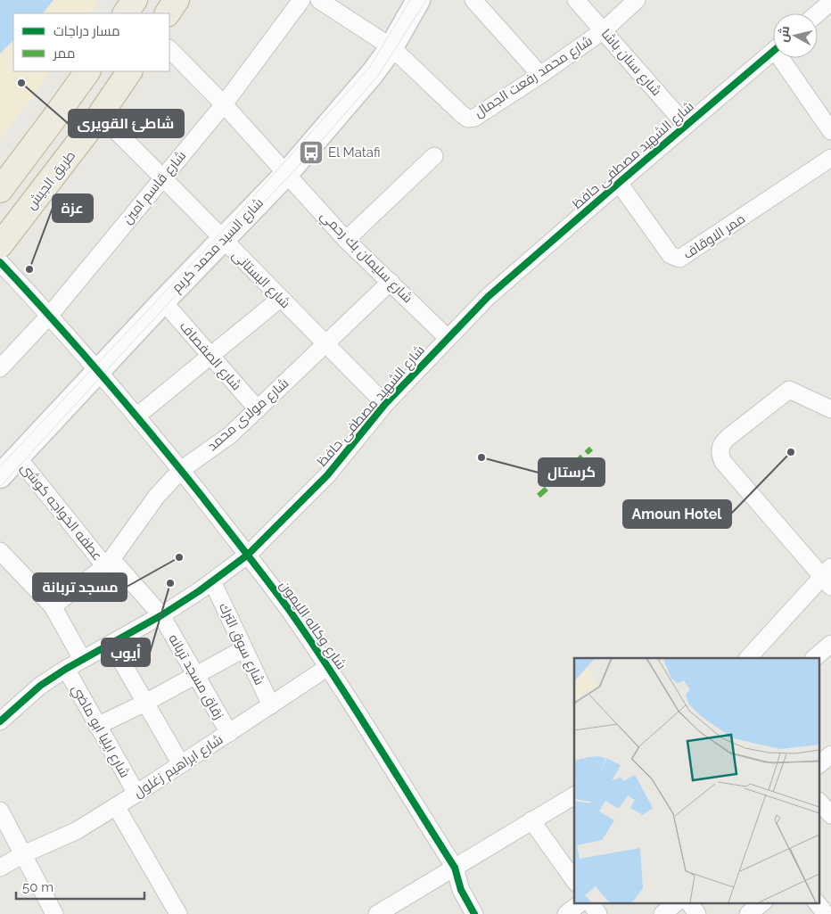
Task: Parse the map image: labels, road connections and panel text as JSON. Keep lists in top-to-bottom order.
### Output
{
  "streets": {
    "highway": ["طريق الجيش"],
    "main road": ["شارع السيد محمد كريم"],
    "street": [
      "شارع سنان باشا",
      "شارع محمد رفعت الجمال",
      "شارع الشهيد مصطفى حافظ",
      "شارع قاسم امين",
      "ممر الاوقاف",
      "شارع سليمان بك رحمي",
      "شارع البستانى",
      "شارع الصفصاف",
      "شارع مولاى محمد",
      "عطفه الخواجه كوشى",
      "شارع وكاله الليمون",
      "شارع سوق الترك",
      "زقاق مسجد تربانه",
      "شارع ايليا ابو ماضي",
      "شارع ابراهيم زغلول"
    ]
  },
  "crossings": [
    ["شارع سنان باشا", "شارع محمد رفعت الجمال"],
    ["شارع سنان باشا", "شارع الشهيد مصطفى حافظ"],
    ["شارع محمد رفعت الجمال", "شارع السيد محمد كريم"],
    ["شارع الشهيد مصطفى حافظ", "ممر الاوقاف"],
    ["شارع الشهيد مصطفى حافظ", "شارع سليمان بك رحمي"],
    ["شارع الشهيد مصطفى حافظ", "شارع البستانى"],
    ["شارع الشهيد مصطفى حافظ", "شارع وكاله الليمون"],
    ["شارع الشهيد مصطفى حافظ", "شارع سوق الترك"],
    ["شارع الشهيد مصطفى حافظ", "زقاق مسجد تربانه"],
    ["شارع الشهيد مصطفى حافظ", "شارع ايليا ابو ماضي"],
    ["طريق الجيش", "شارع البستانى"],
    ["شارع قاسم امين", "شارع سليمان بك رحمي"],
    ["شارع قاسم امين", "شارع البستانى"],
    ["شارع قاسم امين", "شارع وكاله الليمون"],
    ["شارع السيد محمد كريم", "شارع سليمان بك رحمي"],
    ["شارع السيد محمد كريم", "شارع البستانى"],
    ["شارع السيد محمد كريم", "شارع الصفصاف"],
    ["شارع السيد محمد كريم", "عطفه الخواجه كوشى"],
    ["شارع السيد محمد كريم", "شارع وكاله الليمون"],
    ["شارع سليمان بك رحمي", "شارع مولاى محمد"],
    ["شارع البستانى", "شارع مولاى محمد"],
    ["شارع الصفصاف", "شارع مولاى محمد"],
    ["شارع مولاى محمد", "عطفه الخواجه كوشى"],
    ["شارع مولاى محمد", "شارع وكاله الليمون"],
    ["شارع مولاى محمد", "زقاق مسجد تربانه"],
    ["عطفه الخواجه كوشى", "زقاق مسجد تربانه"],
    ["شارع وكاله الليمون", "شارع ابراهيم زغلول"],
    ["شارع سوق الترك", "شارع ابراهيم زغلول"],
    ["زقاق مسجد تربانه", "شارع ابراهيم زغلول"],
    ["شارع ايليا ابو ماضي", "شارع ابراهيم زغلول"]
  ],
  "places": {
    "other": [
      "شاطئ القويرى",
      "عزة",
      "Amoun Hotel",
      "كرستال",
      "مسجد تربانة",
      "أيوب"
    ],
    "bus stop": ["El Matafi"]
  },
  "legend": ["مسار دراجات", "ممر"],
  "scale_bar": "50 m",
  "north": "left"
}
